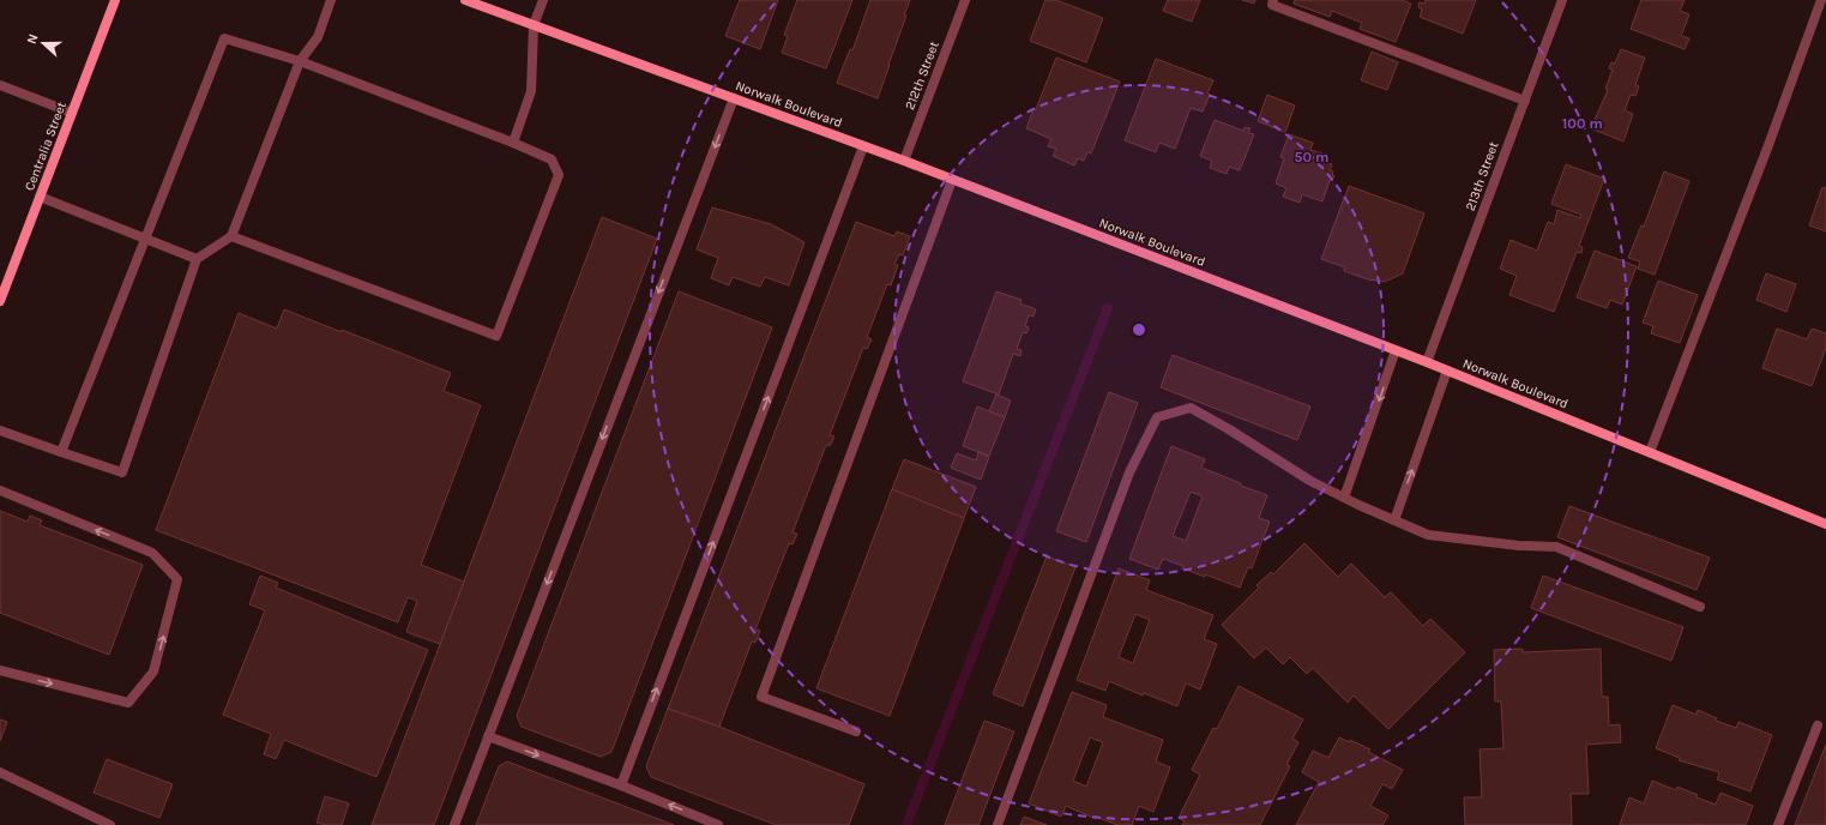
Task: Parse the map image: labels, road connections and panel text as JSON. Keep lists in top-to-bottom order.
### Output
{
  "streets": {
    "main road": ["Norwalk Boulevard", "Centralia Street"],
    "street": ["212th Street", "213th Street"]
  },
  "crossings": [
    ["212th Street", "Norwalk Boulevard"],
    ["Norwalk Boulevard", "213th Street"]
  ],
  "north": "left",
  "rings": ["100 m", "50 m"]
}
